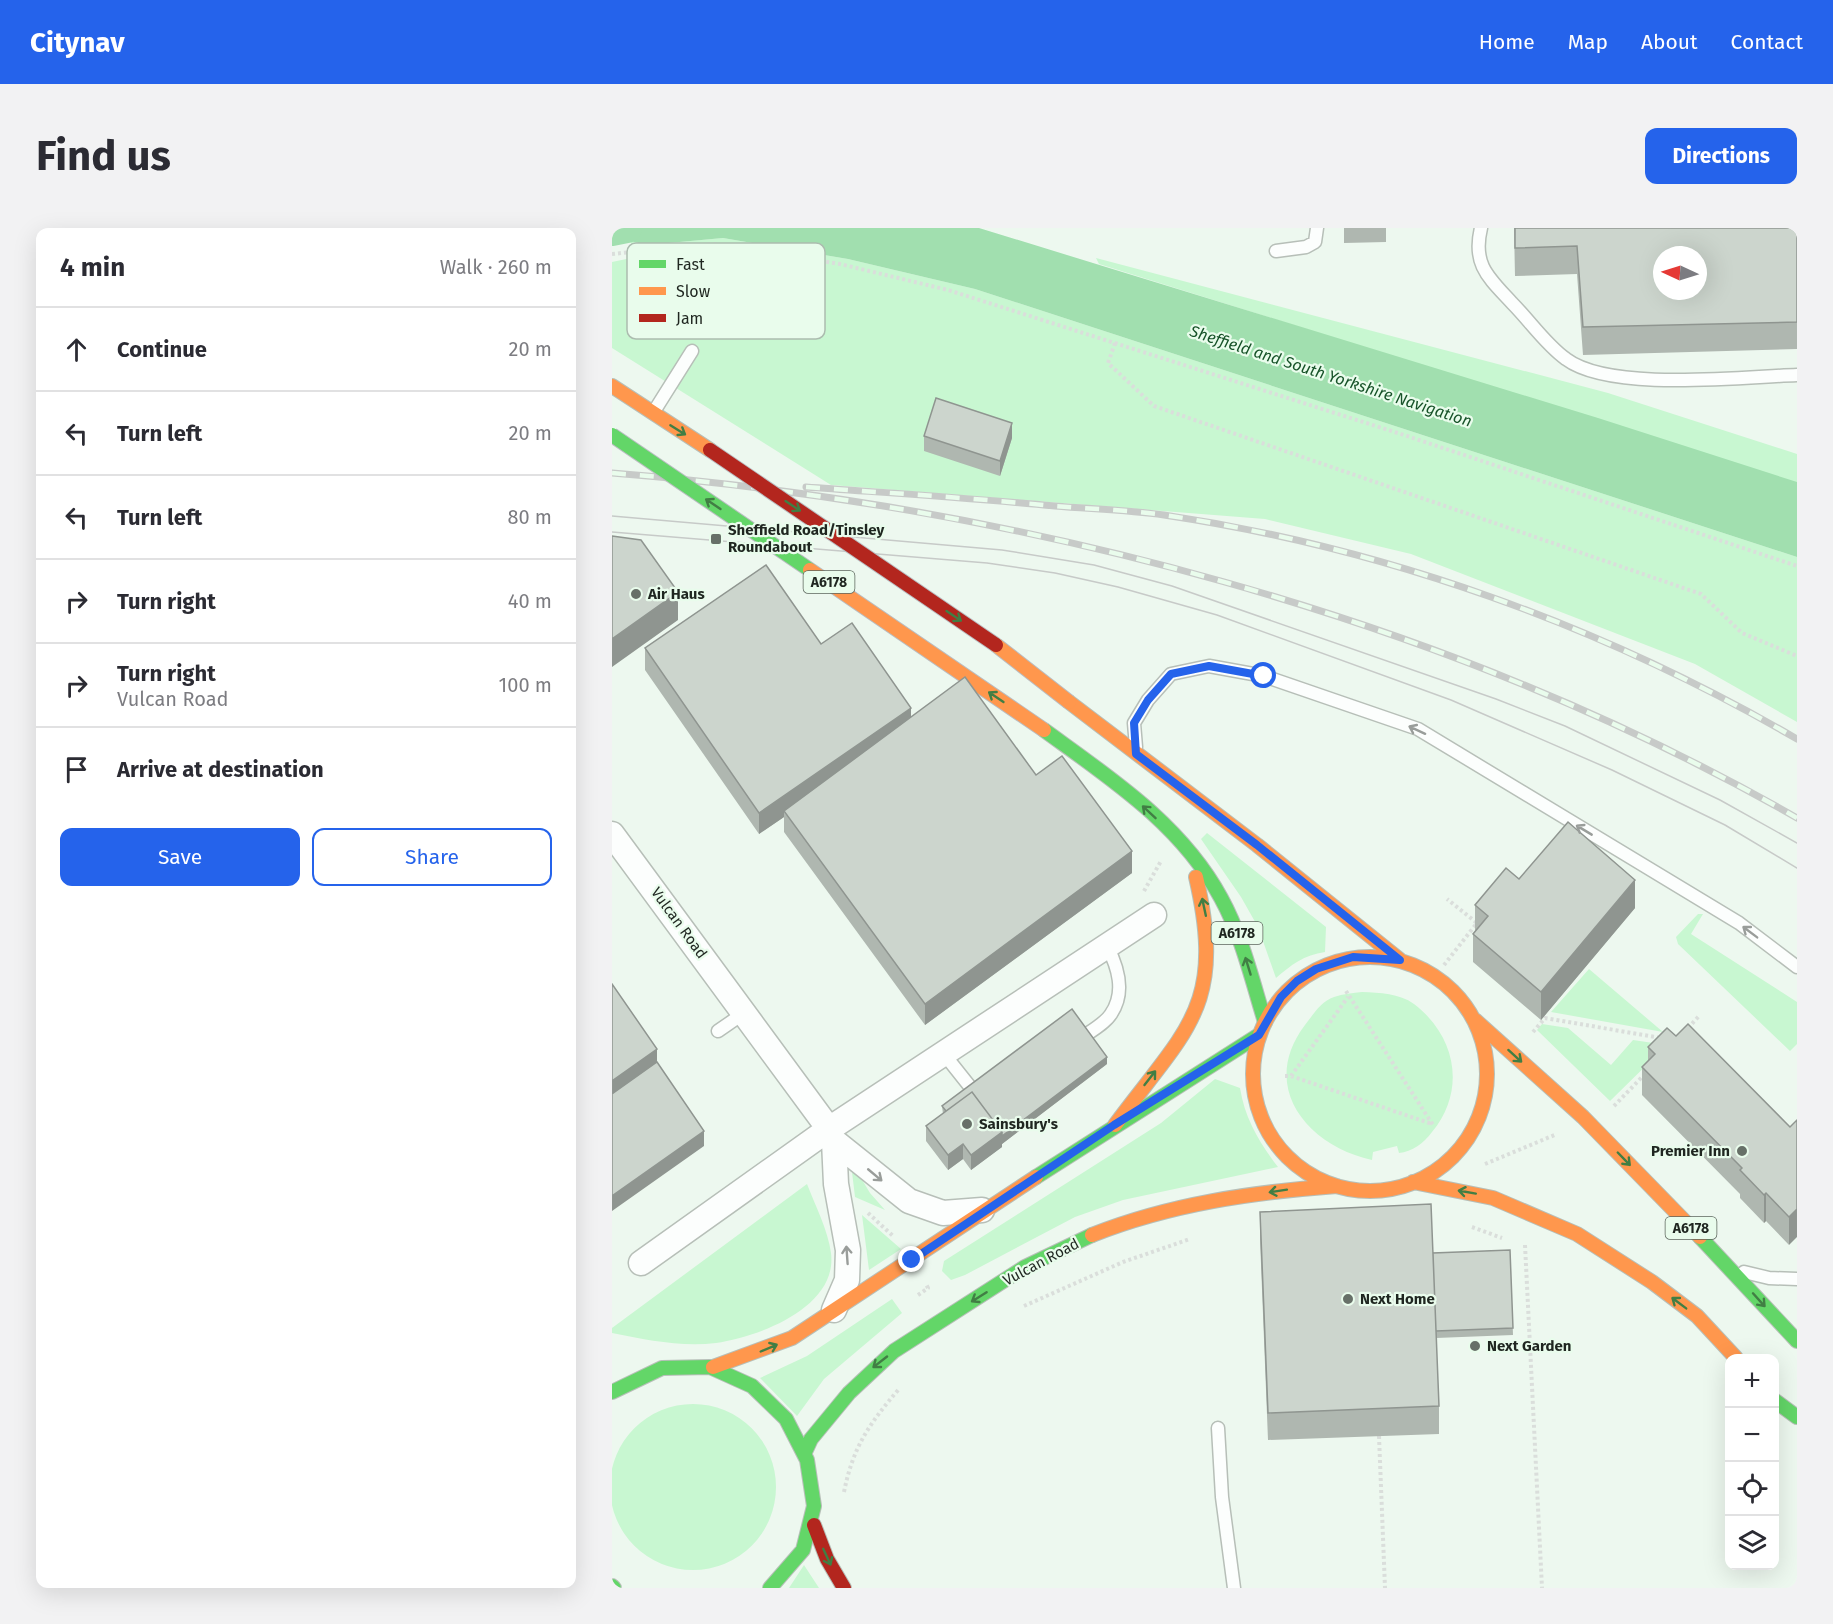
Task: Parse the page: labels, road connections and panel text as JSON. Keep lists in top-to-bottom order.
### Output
{
  "streets": {
    "main road": ["A6178", "Vulcan Road"]
  },
  "crossings": [
    ["A6178", "Vulcan Road"]
  ],
  "water": ["Sheffield and South Yorkshire Navigation"],
  "places": {
    "transit": ["Sheffield Road/Tinsley Roundabout"],
    "other": [
      "Air Haus",
      "Sainsbury's",
      "Premier Inn",
      "Next Home",
      "Next Garden"
    ]
  },
  "legend": ["Fast", "Slow", "Jam"],
  "north": "left",
  "page": {
    "header": "Citynav",
    "nav": [
      "Home",
      "Map",
      "About",
      "Contact"
    ],
    "buttons": [
      "Directions",
      ["Save", "Share"]
    ],
    "title": "Find us",
    "heading": ["4 min", "Walk · 260 m"],
    "list": [
      ["Continue", "20 m"],
      ["Turn left", "20 m"],
      ["Turn left", "80 m"],
      ["Turn right", "40 m"],
      ["Turn right", "Vulcan Road", "100 m"],
      "Arrive at destination"
    ],
    "map_buttons": ["+", "−"]
  }
}
